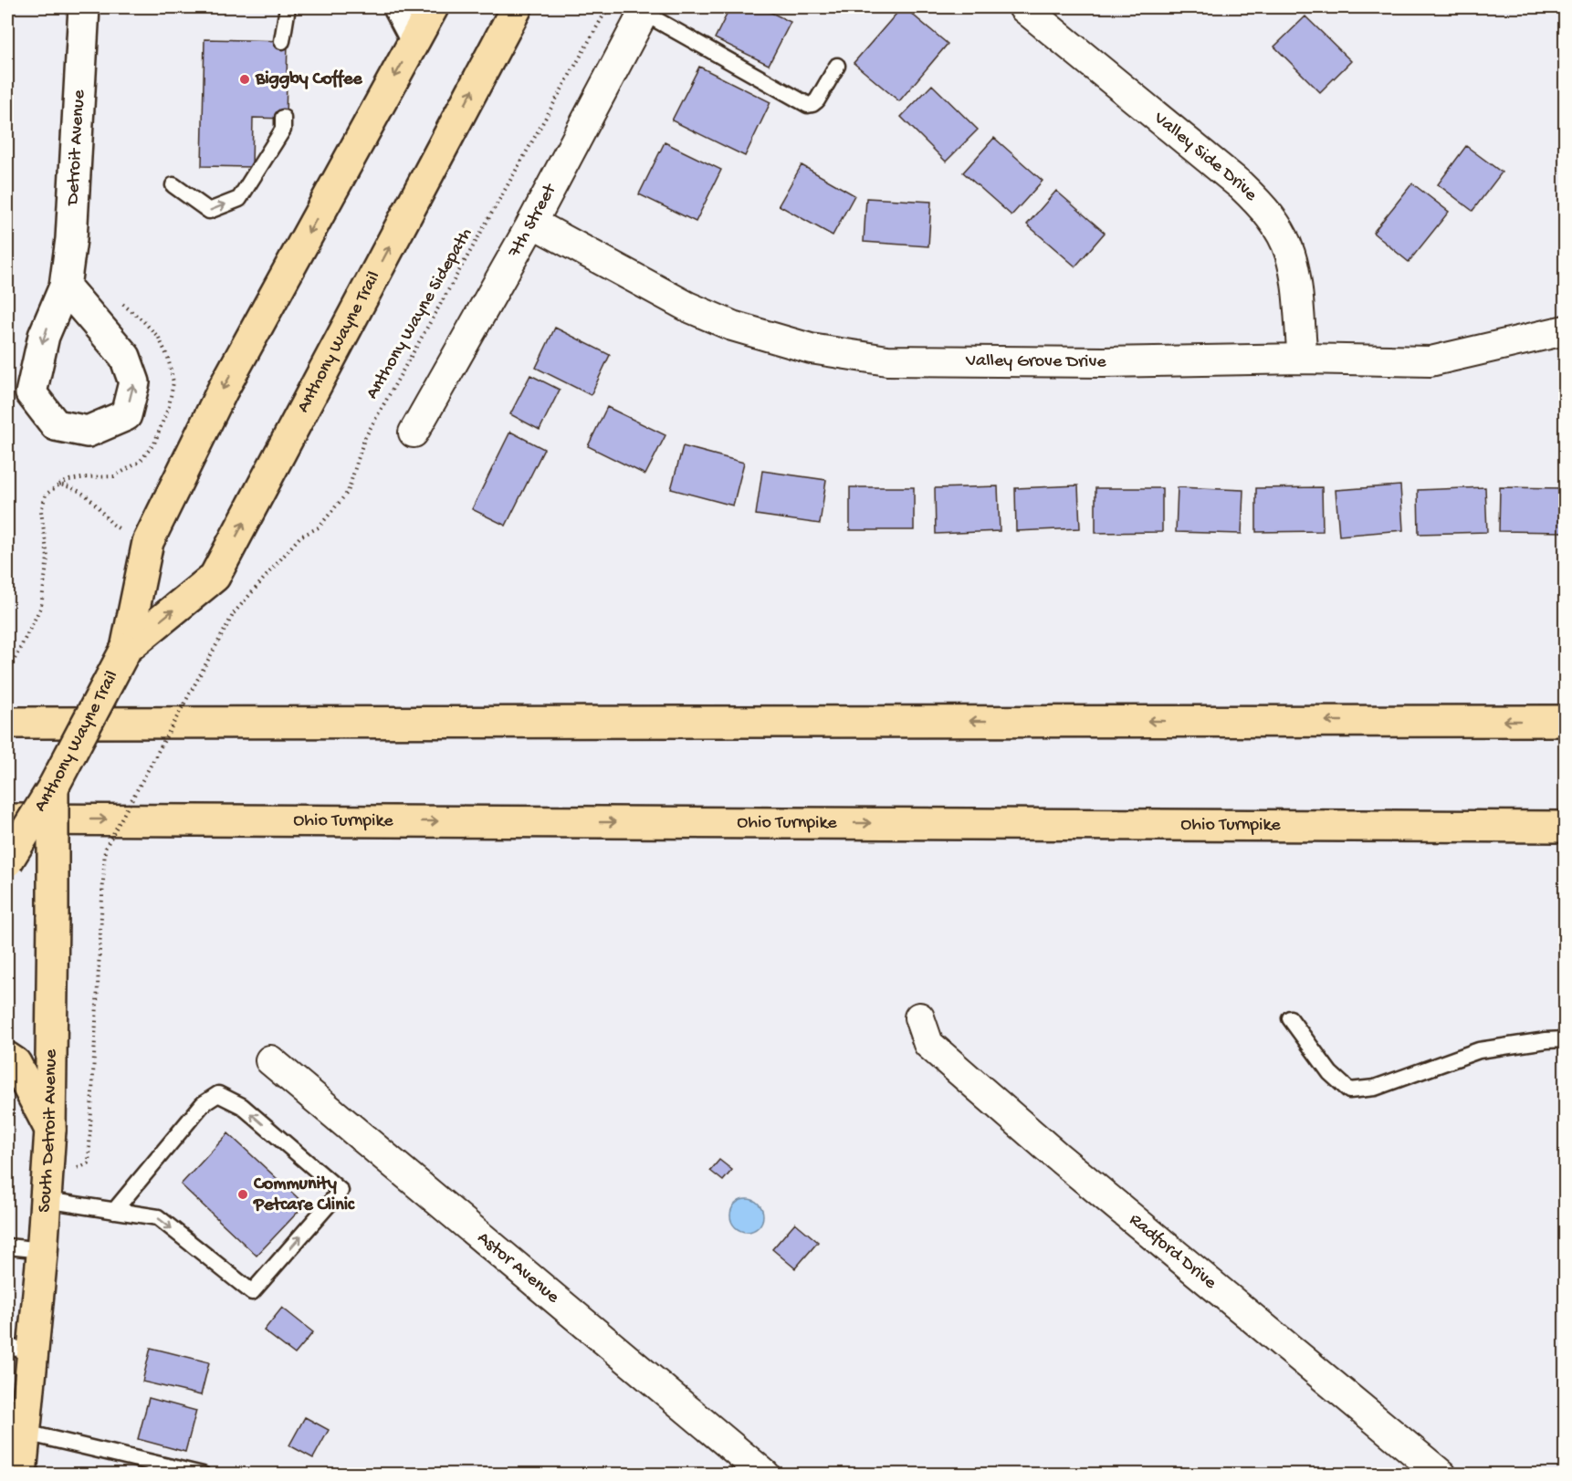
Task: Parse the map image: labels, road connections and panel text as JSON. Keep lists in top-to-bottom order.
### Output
{
  "streets": {
    "main road": ["Anthony Wayne Trail", "Ohio Turnpike", "South Detroit Avenue"],
    "street": [
      "Detroit Avenue",
      "Valley Side Drive",
      "7th Street",
      "Valley Grove Drive",
      "Radford Drive",
      "Astor Avenue"
    ],
    "path": ["Anthony Wayne Sidepath"]
  },
  "crossings": [
    ["Valley Side Drive", "Valley Grove Drive"],
    ["7th Street", "Valley Grove Drive"],
    ["Anthony Wayne Trail", "South Detroit Avenue"]
  ],
  "places": ["Biggby Coffee", "Community Petcare Clinic"]
}
